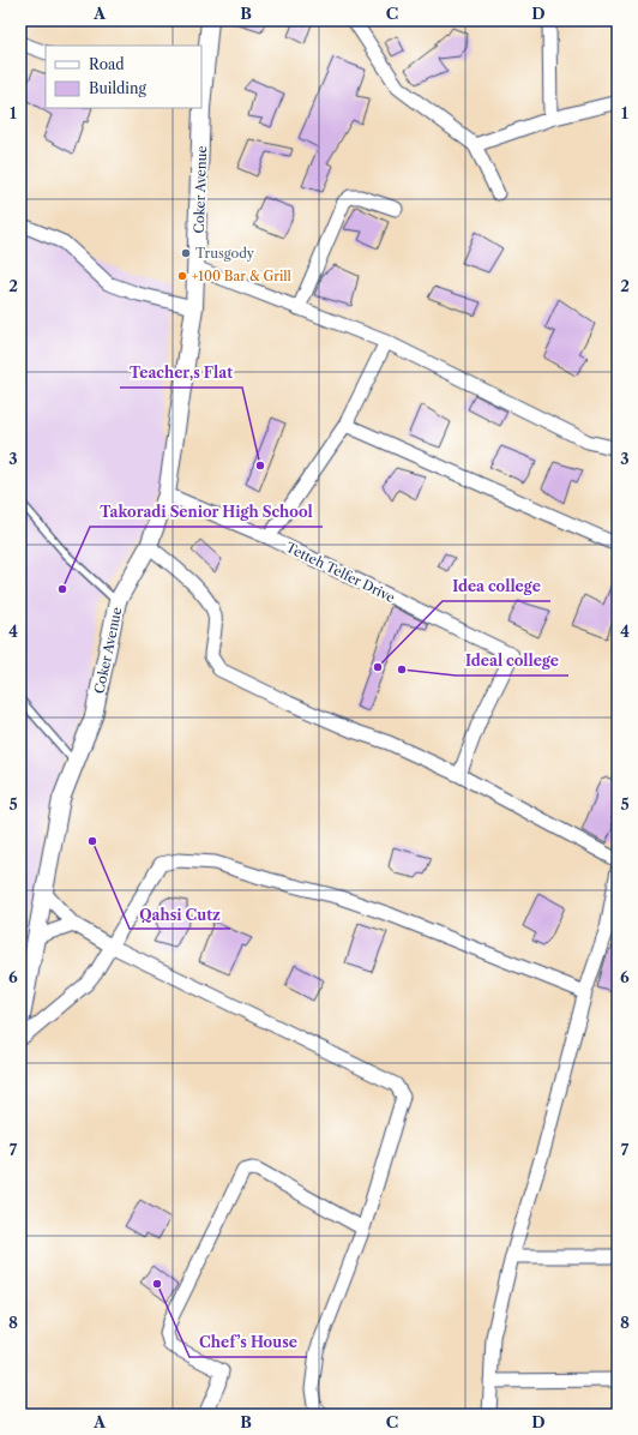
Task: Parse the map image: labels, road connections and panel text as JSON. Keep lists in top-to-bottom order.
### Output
{
  "streets": {
    "street": ["Coker Avenue", "Tetteh Telfer Drive"]
  },
  "crossings": [
    ["Coker Avenue", "Tetteh Telfer Drive"]
  ],
  "places": [
    "Trusgody",
    "+100 Bar & Grill",
    "Teacher,s Flat",
    "Takoradi Senior High School",
    "Idea college",
    "Ideal college",
    "Qahsi Cutz",
    "Chef’s House"
  ],
  "legend": ["Road", "Building"],
  "grid": {
    "columns": [
      "A",
      "B",
      "C",
      "D"
    ],
    "rows": [
      "1",
      "2",
      "3",
      "4",
      "5",
      "6",
      "7",
      "8"
    ]
  }
}
